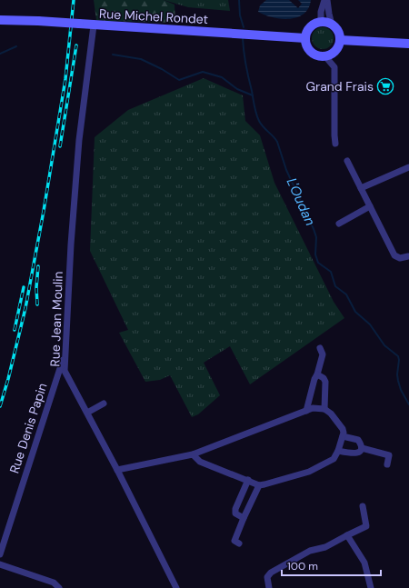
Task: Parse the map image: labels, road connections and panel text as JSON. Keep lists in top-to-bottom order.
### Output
{
  "streets": {
    "street": ["Rue Michel Rondet", "Rue Jean Moulin", "Rue Denis Papin"]
  },
  "crossings": [
    ["Rue Michel Rondet", "Rue Jean Moulin"],
    ["Rue Jean Moulin", "Rue Denis Papin"]
  ],
  "water": ["L'Oudan"],
  "places": {
    "supermarket": ["Grand Frais"]
  },
  "scale_bar": "100 m"
}
